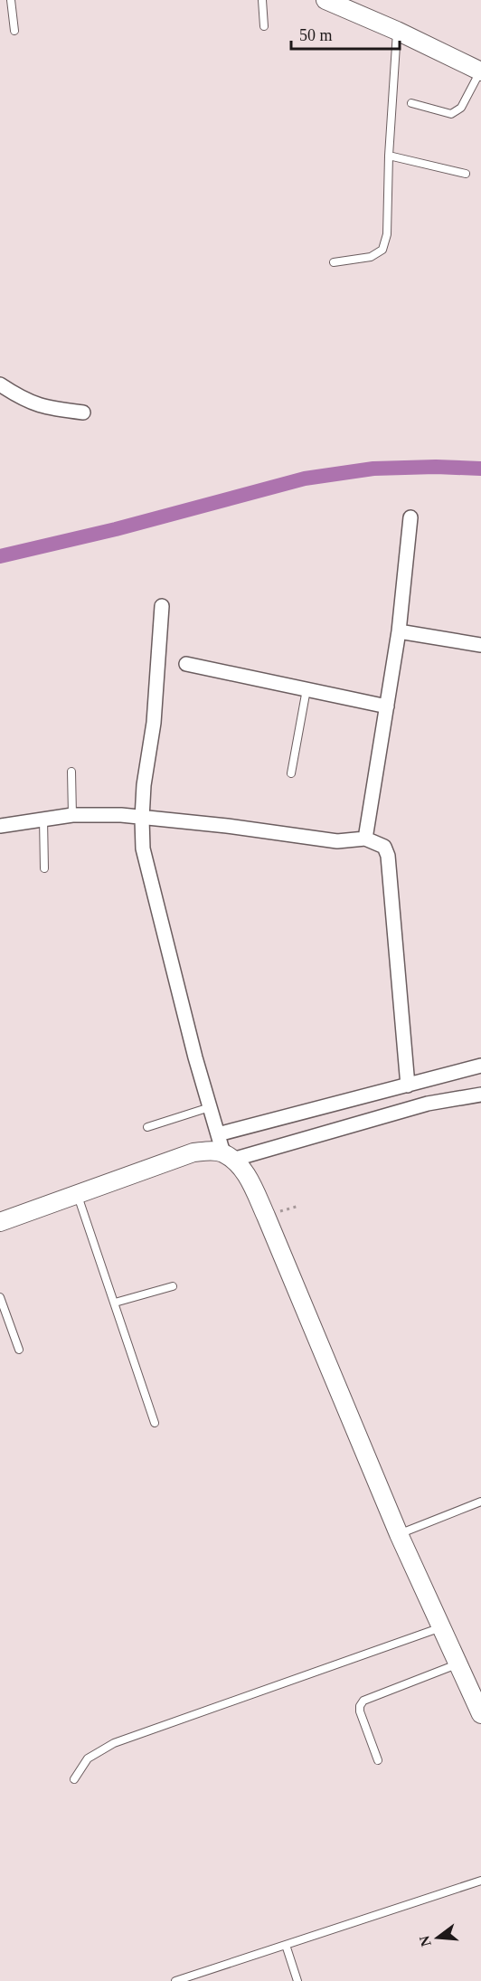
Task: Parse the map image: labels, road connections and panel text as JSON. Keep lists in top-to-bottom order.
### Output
{
  "scale_bar": "50 m",
  "north": "left"
}
